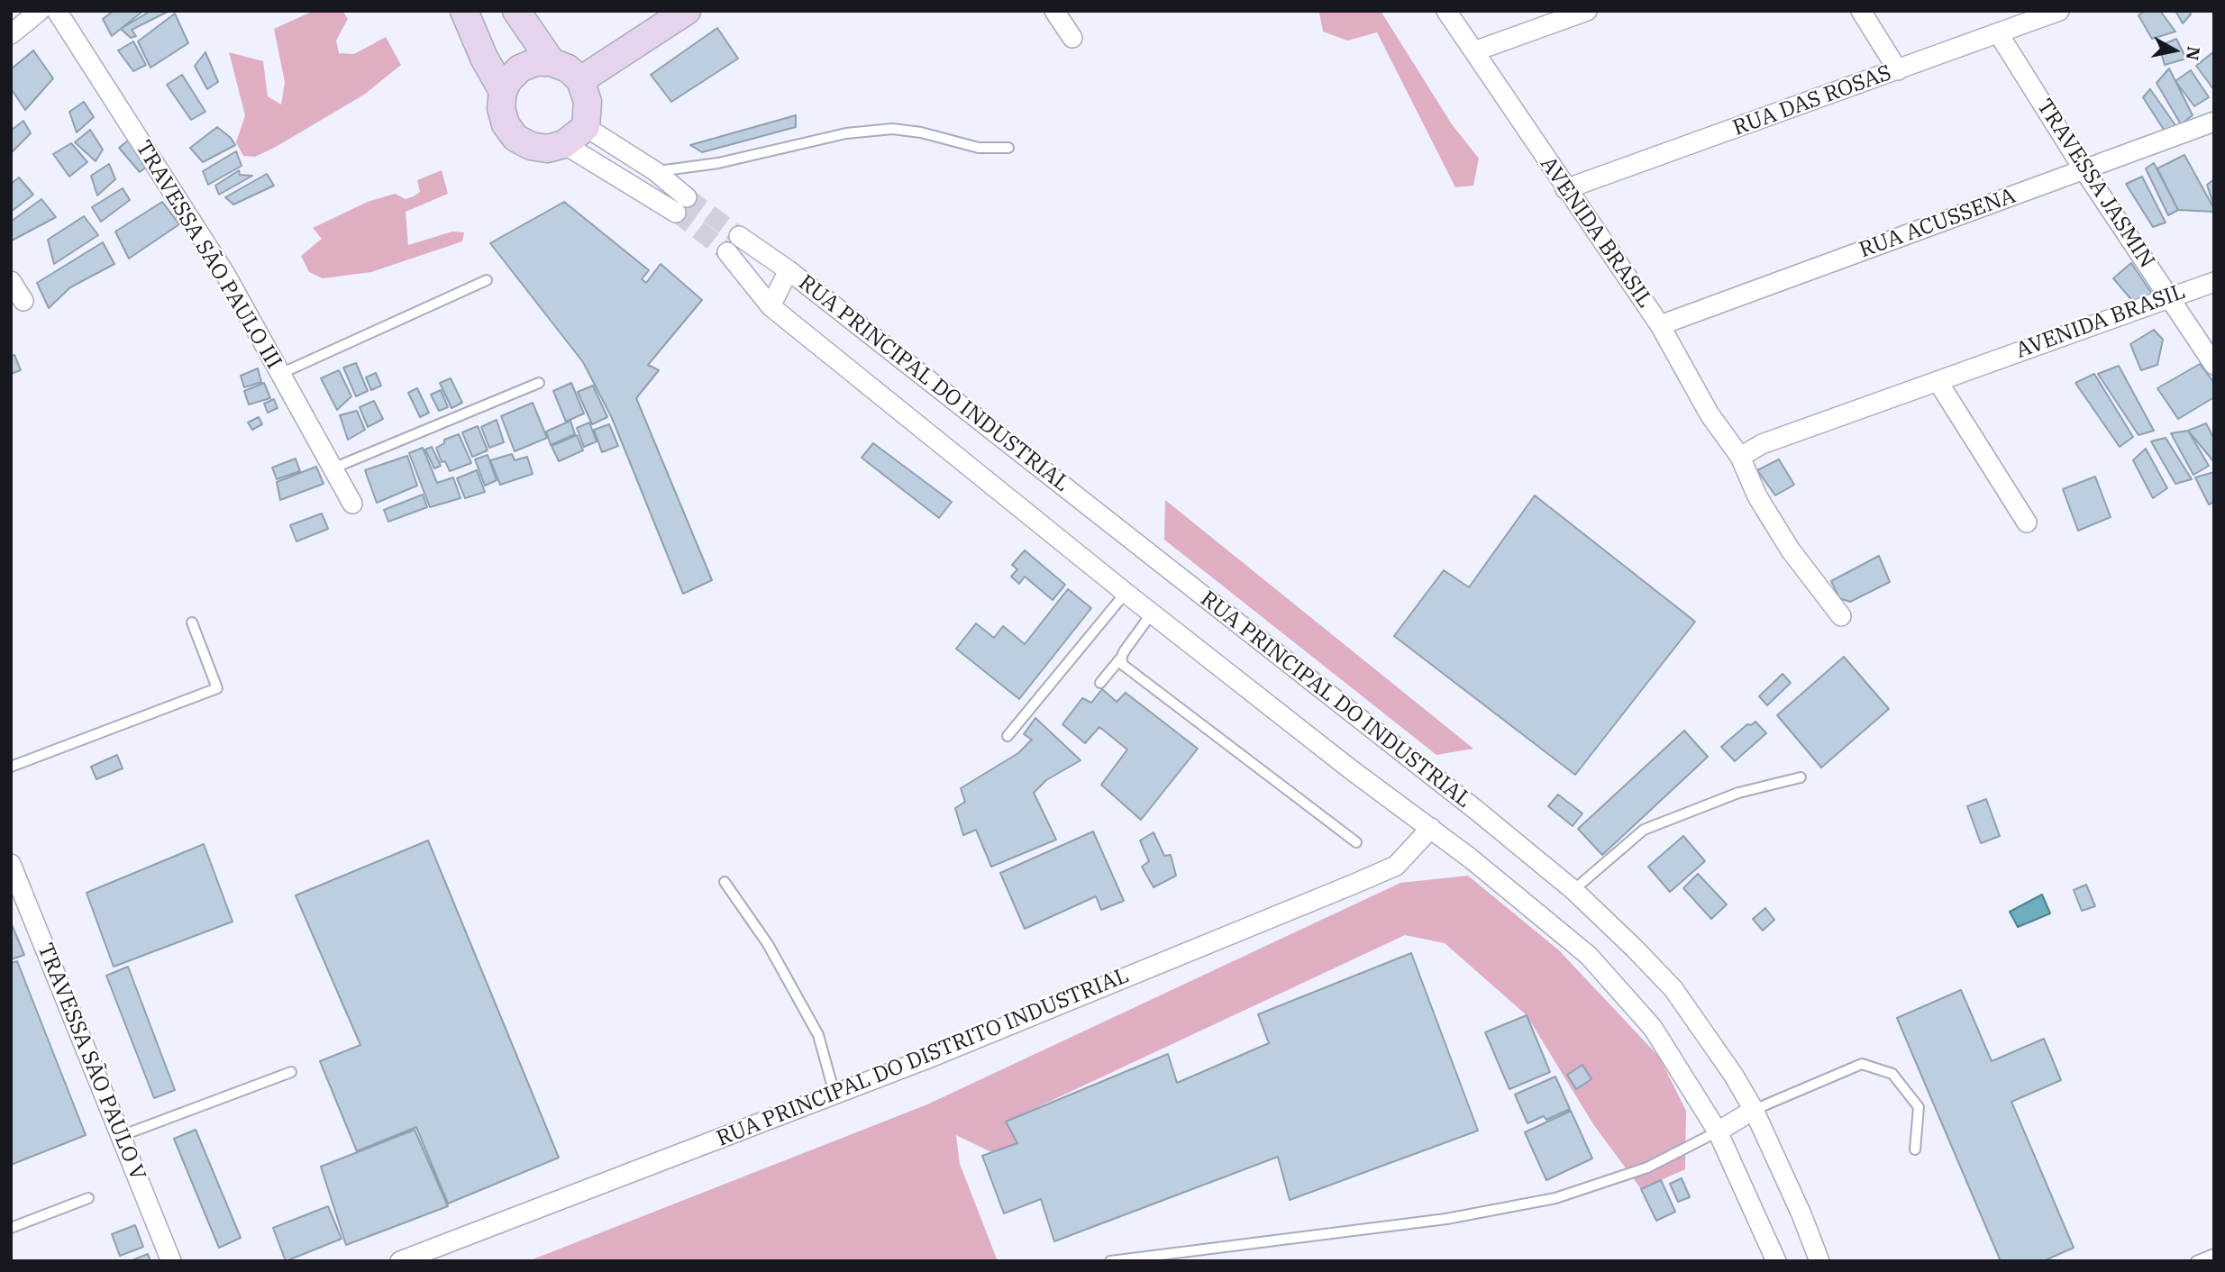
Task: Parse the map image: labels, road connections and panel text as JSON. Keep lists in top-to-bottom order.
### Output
{
  "streets": {
    "street": [
      "RUA DAS ROSAS",
      "TRAVESSA JASMIN",
      "RUA ACUSSENA",
      "AVENIDA BRASIL",
      "TRAVESSA SÃO PAULO III",
      "RUA PRINCIPAL DO INDUSTRIAL",
      "RUA PRINCIPAL DO DISTRITO INDUSTRIAL",
      "TRAVESSA SÃO PAULO V"
    ]
  },
  "crossings": [
    ["RUA DAS ROSAS", "TRAVESSA JASMIN"],
    ["RUA DAS ROSAS", "AVENIDA BRASIL"],
    ["TRAVESSA JASMIN", "RUA ACUSSENA"],
    ["TRAVESSA JASMIN", "AVENIDA BRASIL"],
    ["RUA ACUSSENA", "AVENIDA BRASIL"],
    ["RUA PRINCIPAL DO INDUSTRIAL", "RUA PRINCIPAL DO DISTRITO INDUSTRIAL"]
  ],
  "north": "right"
}
